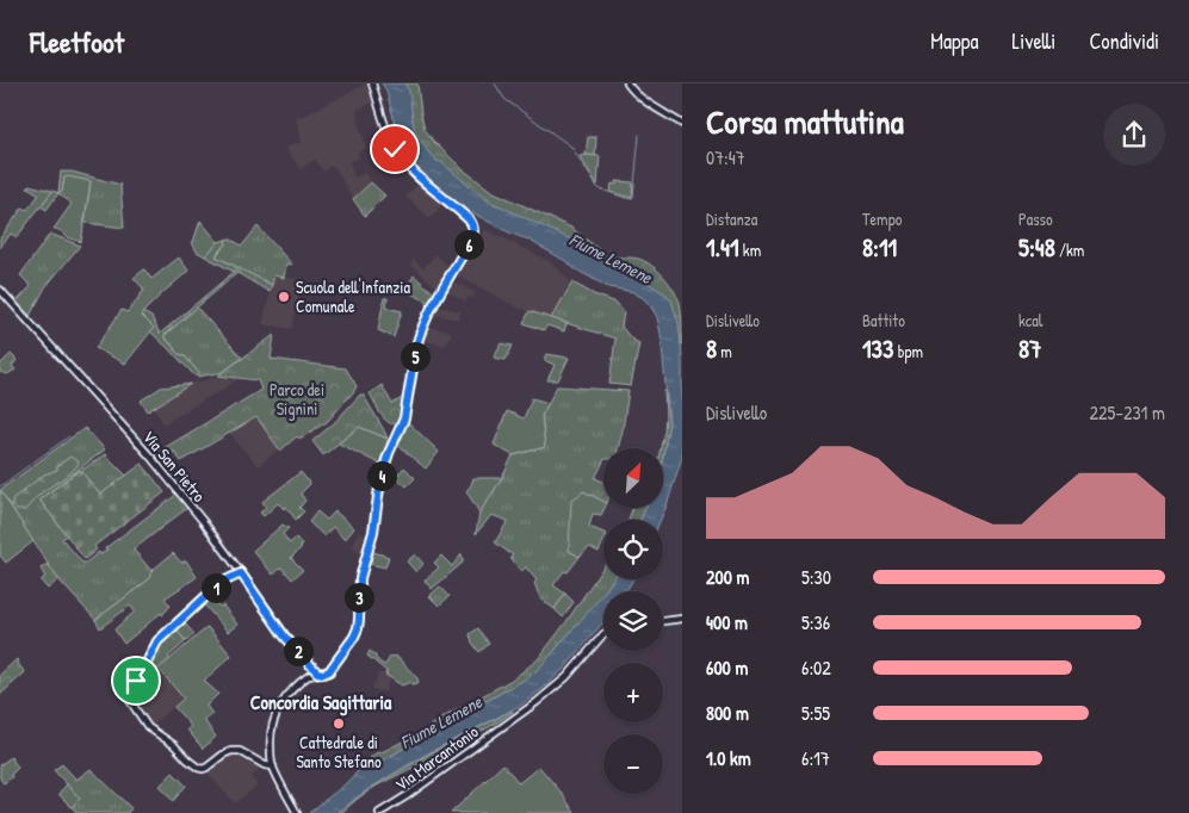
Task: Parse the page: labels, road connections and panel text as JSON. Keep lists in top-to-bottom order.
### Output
{
  "streets": {
    "street": ["Via San Pietro", "Via Marcantonio"]
  },
  "districts": ["Concordia Sagittaria"],
  "water": ["Fiume Lemene"],
  "parks": ["Parco dei Signini"],
  "places": ["Scuola dell'Infanzia Comunale", "Cattedrale di Santo Stefano"],
  "north": "top right",
  "page": {
    "header": "Fleetfoot",
    "nav": ["Mappa", "Livelli", "Condividi"],
    "heading": ["Corsa mattutina", "07:47"],
    "stats": [
      ["Distanza", "1.41 km"],
      ["Tempo", "8:11"],
      ["Passo", "5:48 /km"],
      ["Dislivello", "8 m"],
      ["Battito", "133 bpm"],
      ["kcal", "87"]
    ],
    "pins": [
      "6",
      "5",
      "4",
      "1",
      "3",
      "2"
    ],
    "chart": ["Dislivello", "225–231 m"],
    "map_buttons": ["+", "−"],
    "list": [
      {
        "name": "200 m",
        "note": "5:30"
      },
      {
        "name": "400 m",
        "note": "5:36"
      },
      {
        "name": "600 m",
        "note": "6:02"
      },
      {
        "name": "800 m",
        "note": "5:55"
      },
      {
        "name": "1.0 km",
        "note": "6:17"
      }
    ]
  }
}
